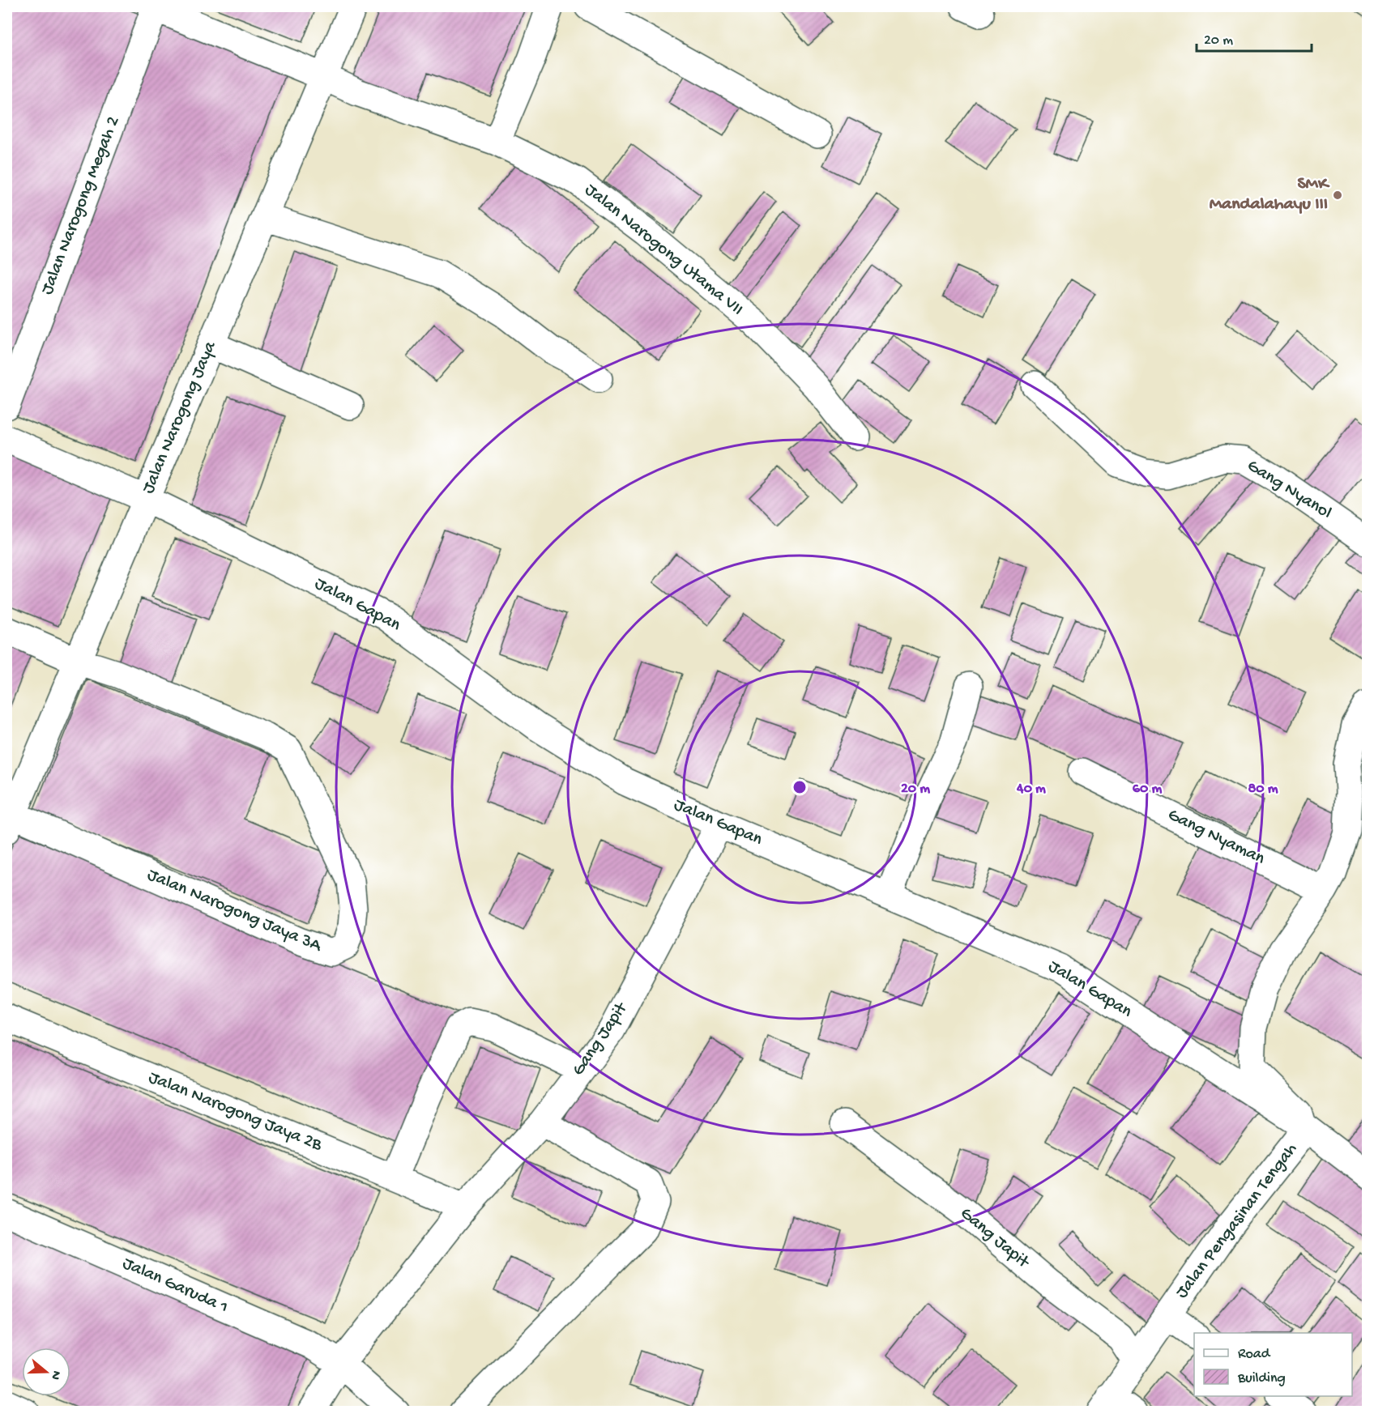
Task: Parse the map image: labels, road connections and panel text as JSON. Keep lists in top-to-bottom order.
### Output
{
  "streets": {
    "street": [
      "Jalan Narogong Megah 2",
      "Jalan Narogong Utama VII",
      "Jalan Narogong Jaya",
      "Gang Nyanol",
      "Jalan Gapan",
      "Gang Nyaman",
      "Jalan Narogong Jaya 3A",
      "Gang Japit",
      "Jalan Narogong Jaya 2B",
      "Jalan Pengasinan Tengah",
      "Jalan Garuda 1"
    ]
  },
  "crossings": [
    ["Jalan Narogong Megah 2", "Jalan Narogong Utama VII"],
    ["Jalan Narogong Utama VII", "Jalan Narogong Jaya"],
    ["Jalan Narogong Jaya", "Jalan Gapan"],
    ["Jalan Narogong Jaya", "Jalan Narogong Jaya 3A"],
    ["Jalan Gapan", "Gang Japit"],
    ["Jalan Gapan", "Jalan Pengasinan Tengah"],
    ["Gang Nyaman", "Jalan Pengasinan Tengah"],
    ["Gang Japit", "Jalan Narogong Jaya 2B"],
    ["Gang Japit", "Jalan Pengasinan Tengah"],
    ["Gang Japit", "Jalan Garuda 1"]
  ],
  "places": ["SMK Mandalahayu III"],
  "legend": ["Road", "Building"],
  "scale_bar": "20 m",
  "north": "right",
  "rings": [
    "20 m",
    "40 m",
    "60 m",
    "80 m"
  ]
}
